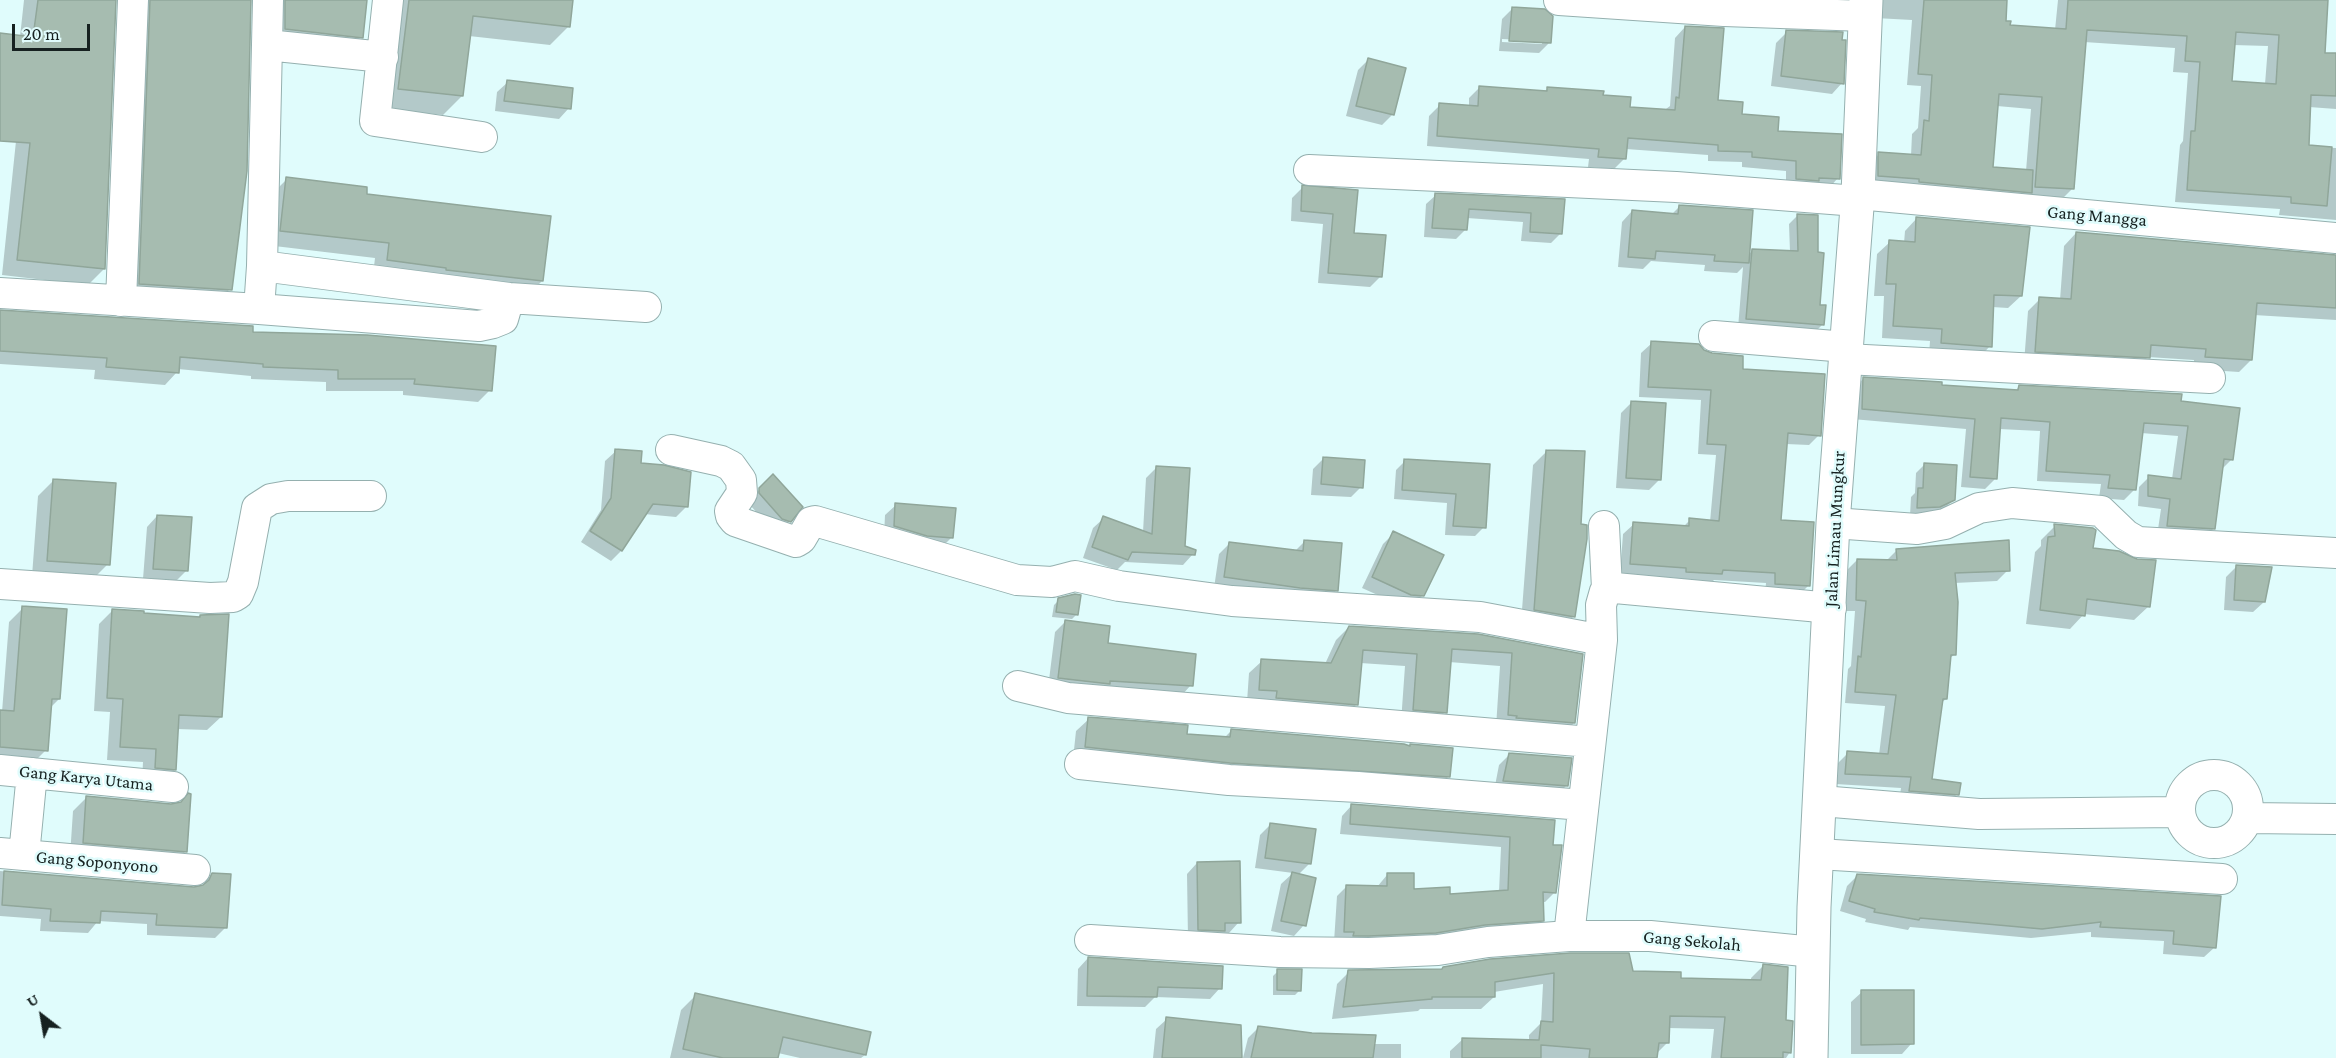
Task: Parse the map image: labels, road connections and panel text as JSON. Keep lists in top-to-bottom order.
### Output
{
  "streets": {
    "street": [
      "Gang Mangga",
      "Jalan Limau Mungkur",
      "Gang Karya Utama",
      "Gang Soponyono",
      "Gang Sekolah"
    ]
  },
  "crossings": [
    ["Gang Mangga", "Jalan Limau Mungkur"],
    ["Jalan Limau Mungkur", "Gang Sekolah"]
  ],
  "scale_bar": "20 m",
  "north": "top left"
}
